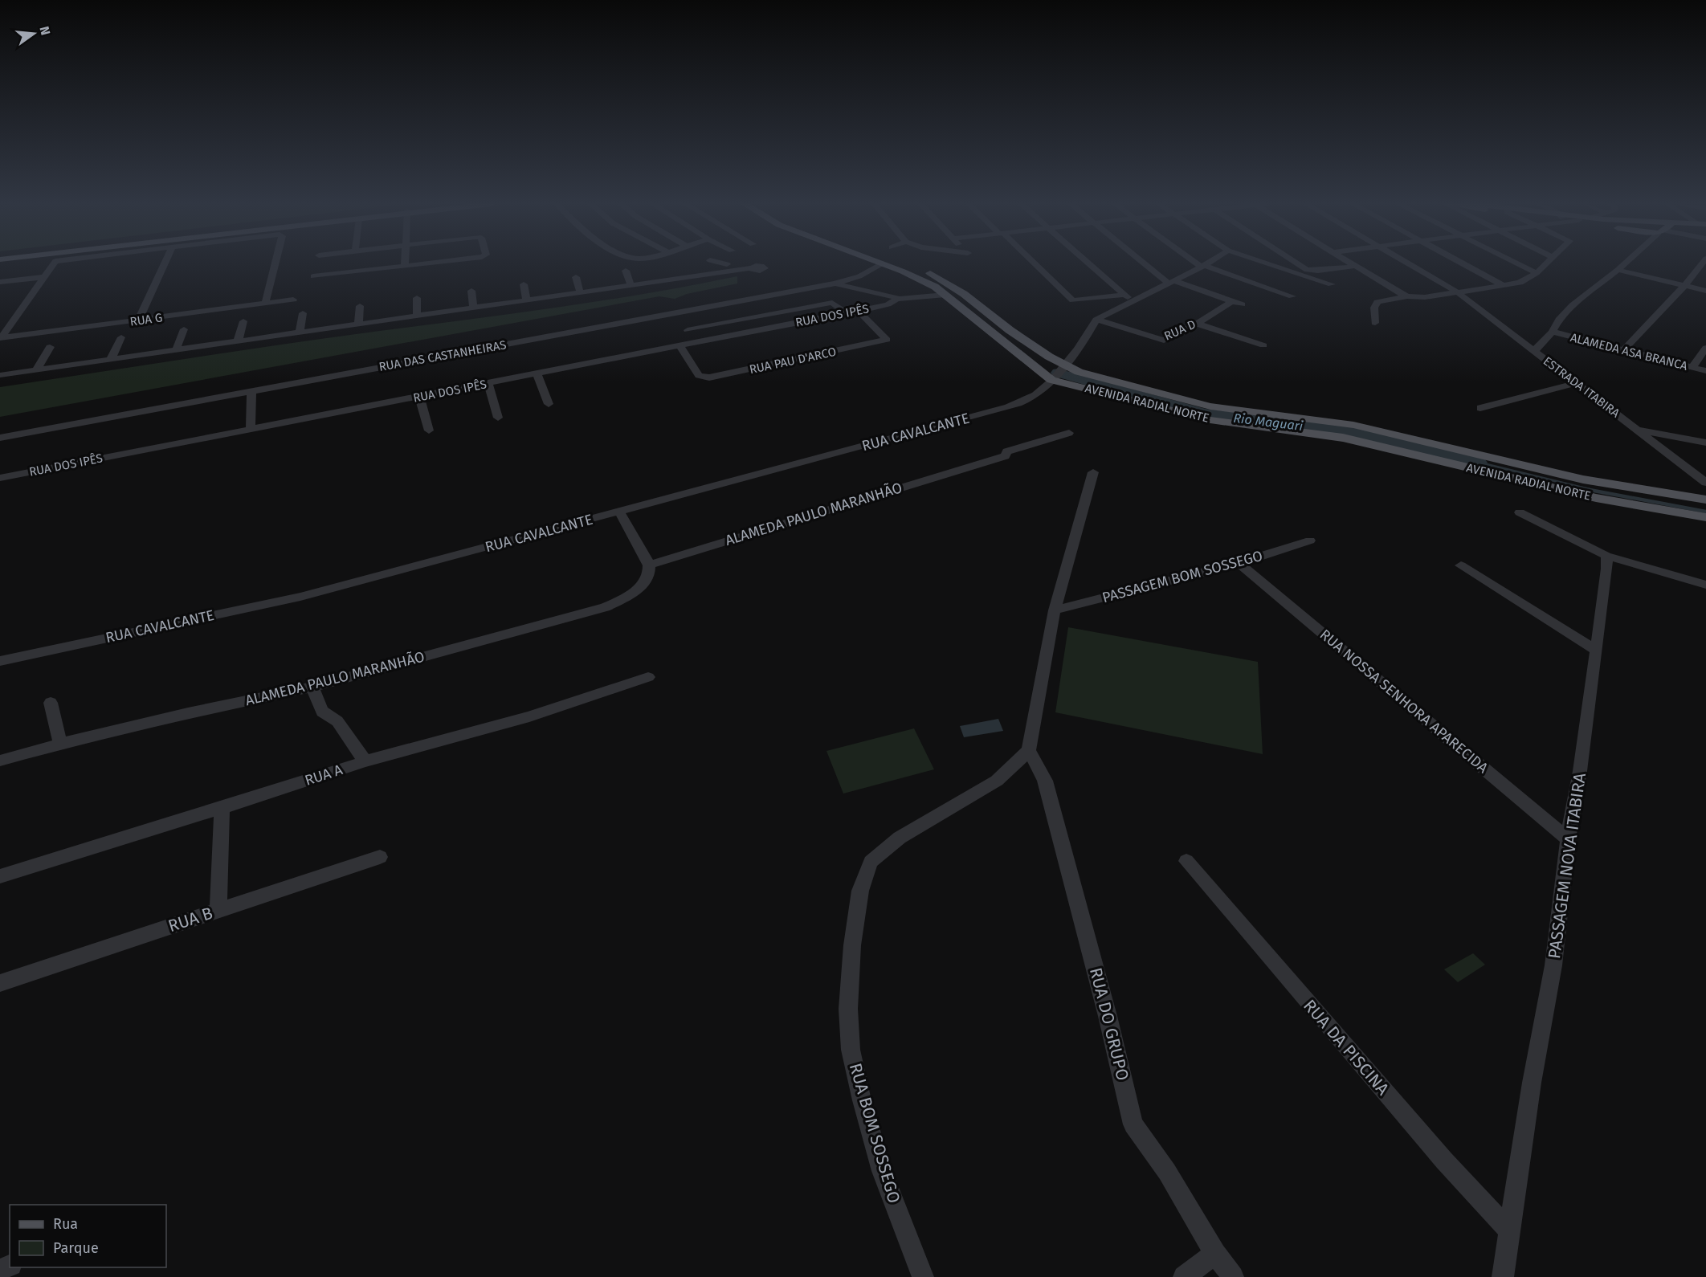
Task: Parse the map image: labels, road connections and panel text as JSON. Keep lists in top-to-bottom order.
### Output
{
  "streets": {
    "main road": ["AVENIDA RADIAL NORTE"],
    "street": [
      "RUA DOS IPÊS",
      "RUA G",
      "RUA D",
      "ALAMEDA ASA BRANCA",
      "RUA DAS CASTANHEIRAS",
      "RUA PAU D'ARCO",
      "ESTRADA ITABIRA",
      "RUA CAVALCANTE",
      "ALAMEDA PAULO MARANHÃO",
      "PASSAGEM BOM SOSSEGO",
      "RUA NOSSA SENHORA APARECIDA",
      "RUA A",
      "PASSAGEM NOVA ITABIRA",
      "RUA B",
      "RUA DO GRUPO",
      "RUA DA PISCINA",
      "RUA BOM SOSSEGO"
    ]
  },
  "crossings": [
    ["RUA DOS IPÊS", "RUA PAU D'ARCO"],
    ["RUA D", "RUA CAVALCANTE"],
    ["RUA DAS CASTANHEIRAS", "AVENIDA RADIAL NORTE"],
    ["AVENIDA RADIAL NORTE", "RUA CAVALCANTE"],
    ["PASSAGEM BOM SOSSEGO", "RUA NOSSA SENHORA APARECIDA"],
    ["RUA NOSSA SENHORA APARECIDA", "PASSAGEM NOVA ITABIRA"],
    ["PASSAGEM NOVA ITABIRA", "RUA DA PISCINA"],
    ["RUA DO GRUPO", "RUA BOM SOSSEGO"]
  ],
  "water": ["Rio Maguari"],
  "legend": ["Rua", "Parque"],
  "north": "right"
}
